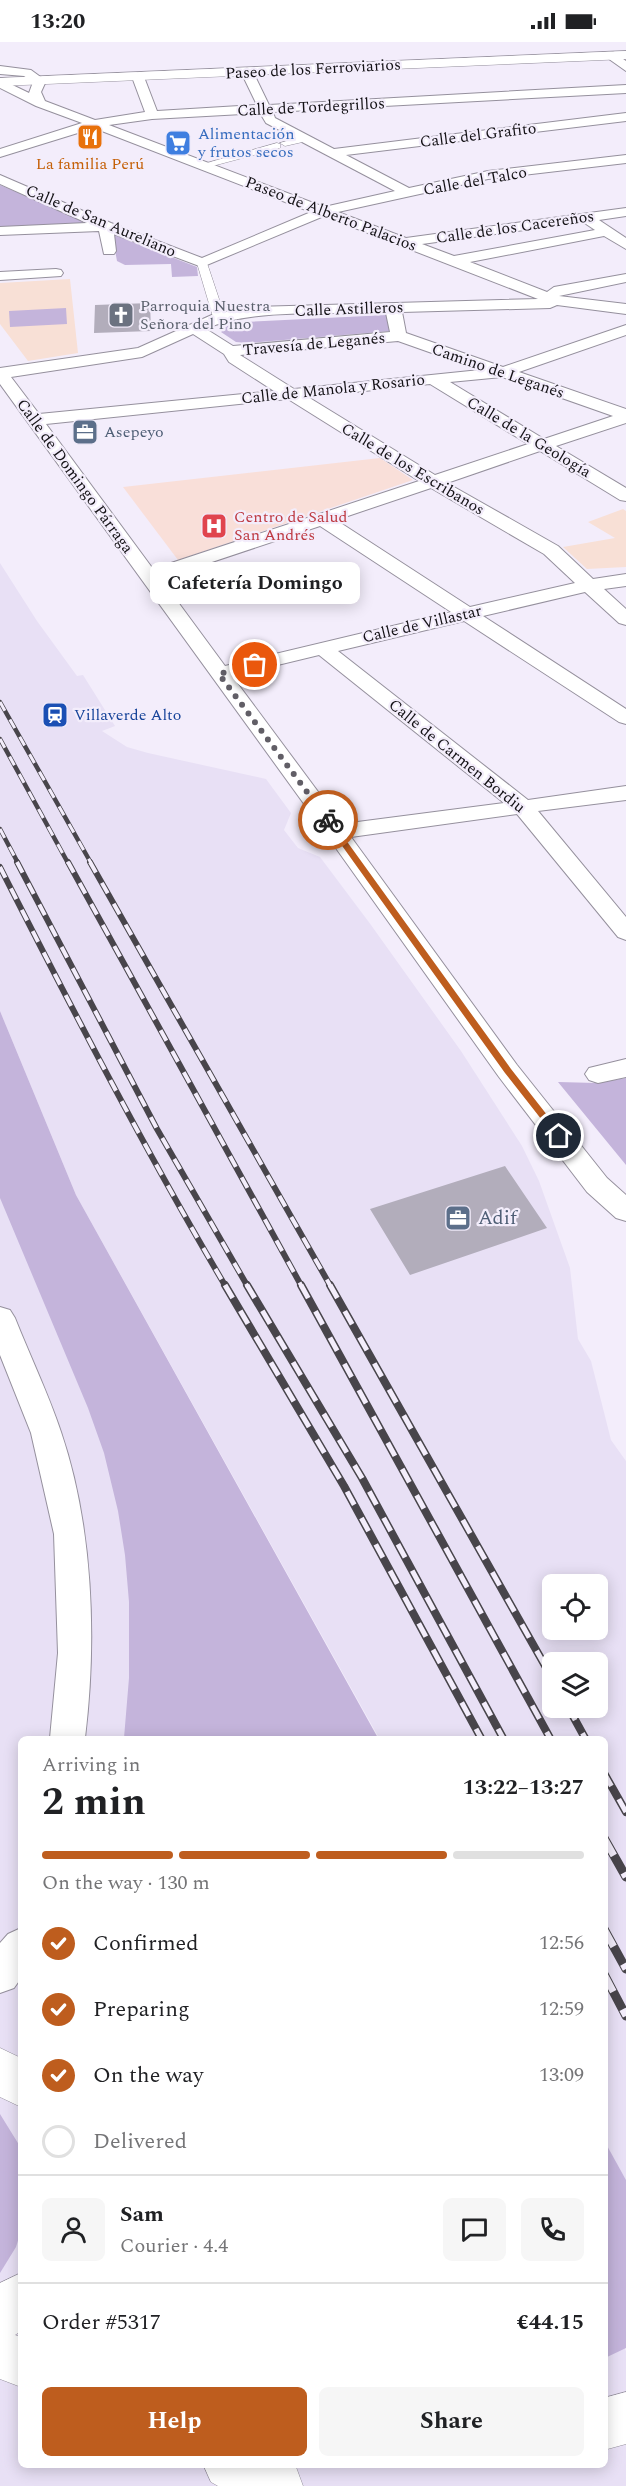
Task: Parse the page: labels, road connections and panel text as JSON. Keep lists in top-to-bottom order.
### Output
{
  "streets": {
    "main road": ["Paseo de los Ferroviarios"],
    "street": [
      "Calle de Tordegrillos",
      "Calle del Grafito",
      "Calle del Talco",
      "Paseo de Alberto Palacios",
      "Calle de San Aureliano",
      "Calle de los Cacereños",
      "Calle Astilleros",
      "Travesía de Leganés",
      "Camino de Leganés",
      "Calle de Manola y Rosario",
      "Calle de la Geología",
      "Calle de los Escribanos",
      "Calle de Domingo Párraga",
      "Calle de Villastar",
      "Calle de Carmen Bordiu"
    ]
  },
  "crossings": [
    ["Paseo de los Ferroviarios", "Paseo de Alberto Palacios"],
    ["Calle de Tordegrillos", "Paseo de Alberto Palacios"],
    ["Calle del Talco", "Paseo de Alberto Palacios"],
    ["Calle del Talco", "Calle de San Aureliano"],
    ["Paseo de Alberto Palacios", "Calle de los Cacereños"],
    ["Paseo de Alberto Palacios", "Calle Astilleros"],
    ["Calle Astilleros", "Calle de los Escribanos"],
    ["Calle Astilleros", "Calle de Domingo Párraga"],
    ["Travesía de Leganés", "Camino de Leganés"],
    ["Travesía de Leganés", "Calle de los Escribanos"],
    ["Camino de Leganés", "Calle de Manola y Rosario"],
    ["Calle de Manola y Rosario", "Calle de la Geología"],
    ["Calle de Manola y Rosario", "Calle de los Escribanos"],
    ["Calle de Manola y Rosario", "Calle de Domingo Párraga"],
    ["Calle de los Escribanos", "Calle de Villastar"],
    ["Calle de Domingo Párraga", "Calle de Villastar"],
    ["Calle de Villastar", "Calle de Carmen Bordiu"]
  ],
  "places": {
    "restaurant": ["La familia Perú"],
    "supermarket": ["Alimentación y frutos secos"],
    "church": ["Parroquia Nuestra Señora del Pino"],
    "office": ["Asepeyo", "Adif"],
    "hospital": ["Centro de Salud San Andrés"],
    "other": ["Cafetería Domingo"],
    "station": ["Villaverde Alto"]
  },
  "page": {
    "status": "13:20",
    "bubble": "Cafetería Domingo",
    "heading": ["2 min", "Arriving in", "13:22–13:27"],
    "panel": [
      "Sam",
      "Courier · 4.4",
      "Order #5317",
      "€44.15"
    ],
    "bar": "On the way · 130 m",
    "list": [
      ["Confirmed", "12:56"],
      ["Preparing", "12:59"],
      ["On the way", "13:09"],
      "Delivered"
    ],
    "buttons": ["Help", "Share"]
  }
}
